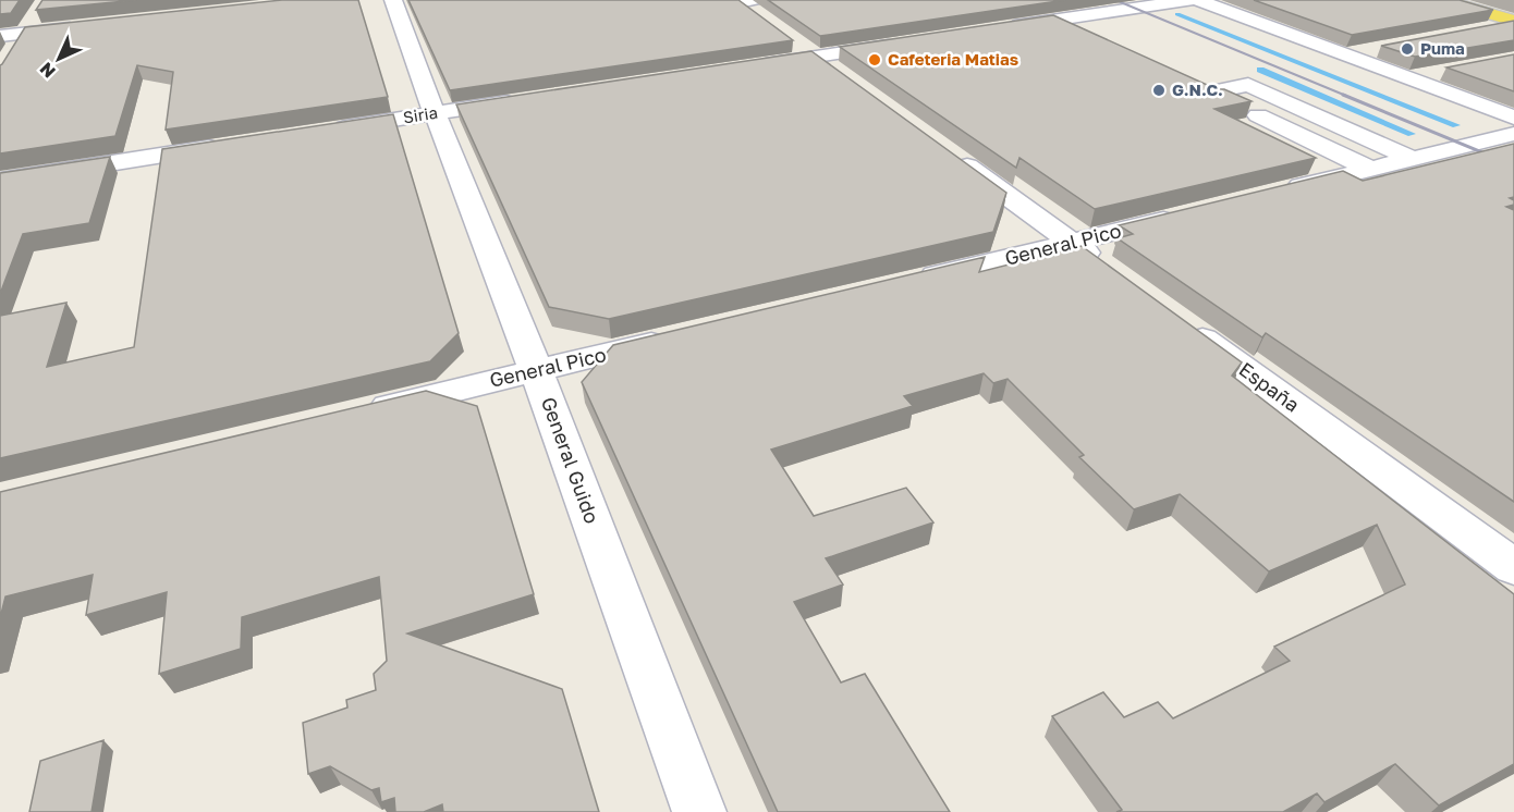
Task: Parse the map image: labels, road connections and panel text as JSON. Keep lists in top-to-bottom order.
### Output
{
  "streets": {
    "street": [
      "Siria",
      "General Pico",
      "España",
      "General Guido"
    ]
  },
  "crossings": [
    ["Siria", "General Guido"],
    ["General Pico", "General Guido"]
  ],
  "places": ["Puma", "Cafeteria Matias", "G.N.C."],
  "north": "bottom left"
}
